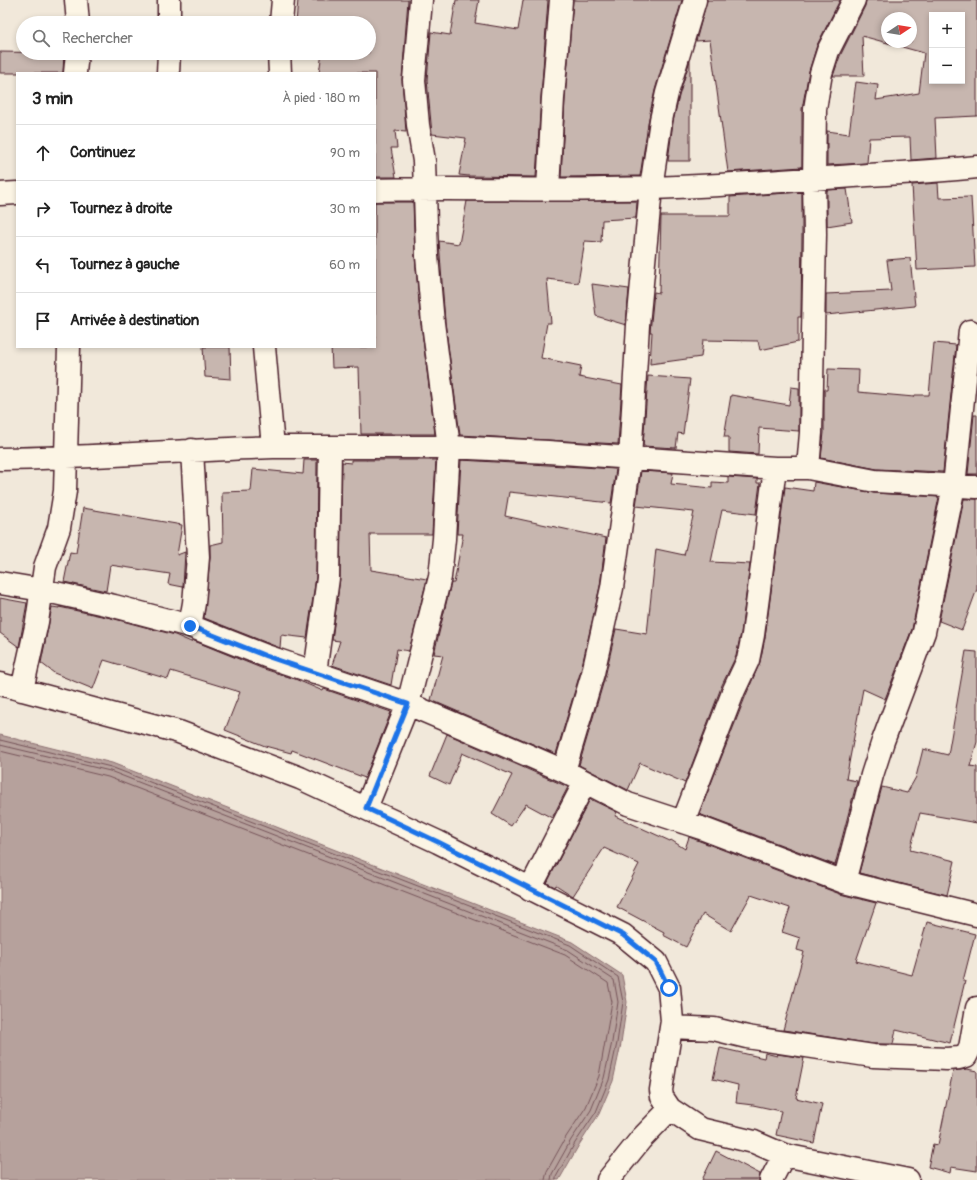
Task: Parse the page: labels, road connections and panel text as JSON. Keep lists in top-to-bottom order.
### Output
{
  "north": "right",
  "page": {
    "map_buttons": ["+", "−"],
    "search": "Rechercher",
    "heading": ["3 min", "À pied · 180 m"],
    "list": [
      ["Continuez", "90 m"],
      ["Tournez à droite", "30 m"],
      ["Tournez à gauche", "60 m"],
      "Arrivée à destination"
    ]
  }
}
